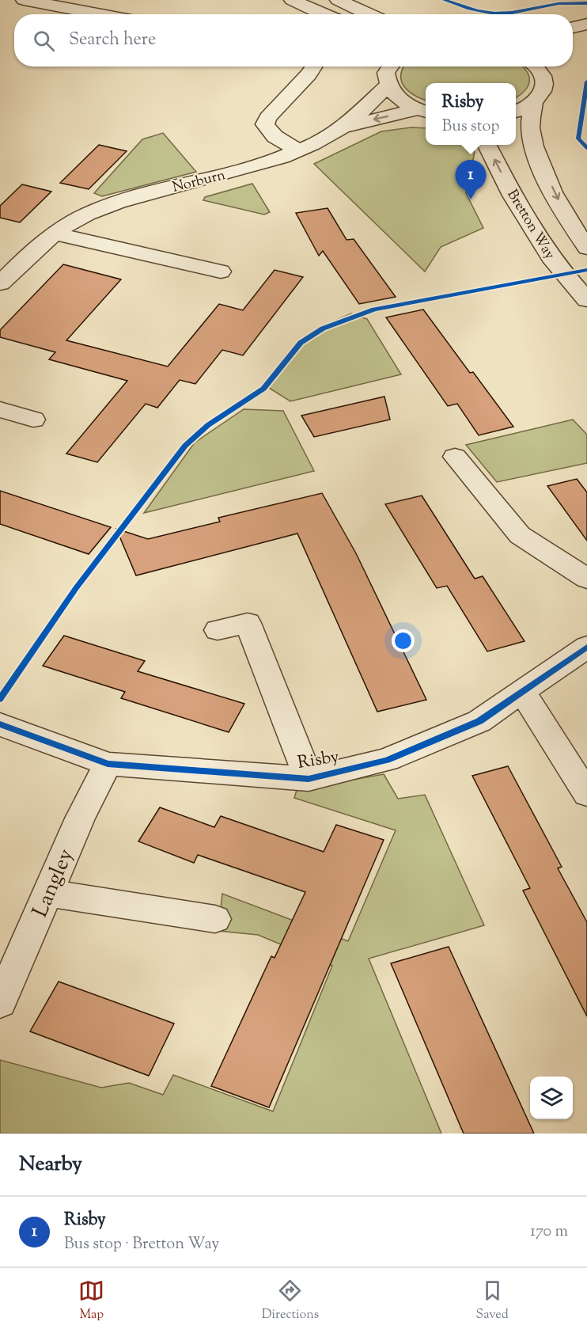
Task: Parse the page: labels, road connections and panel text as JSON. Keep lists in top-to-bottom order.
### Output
{
  "streets": {
    "street": [
      "Norburn",
      "Bretton Way",
      "Risby",
      "Langley"
    ]
  },
  "crossings": [
    ["Risby", "Langley"]
  ],
  "page": {
    "search": "Search here",
    "popup": ["Risby", "Bus stop"],
    "pins": "1",
    "heading": "Nearby",
    "list": [
      {
        "mark": "1",
        "name": "Risby",
        "note": "Bus stop · Bretton Way",
        "value": "170 m"
      }
    ],
    "nav": ["Map", "Directions", "Saved"]
  }
}
